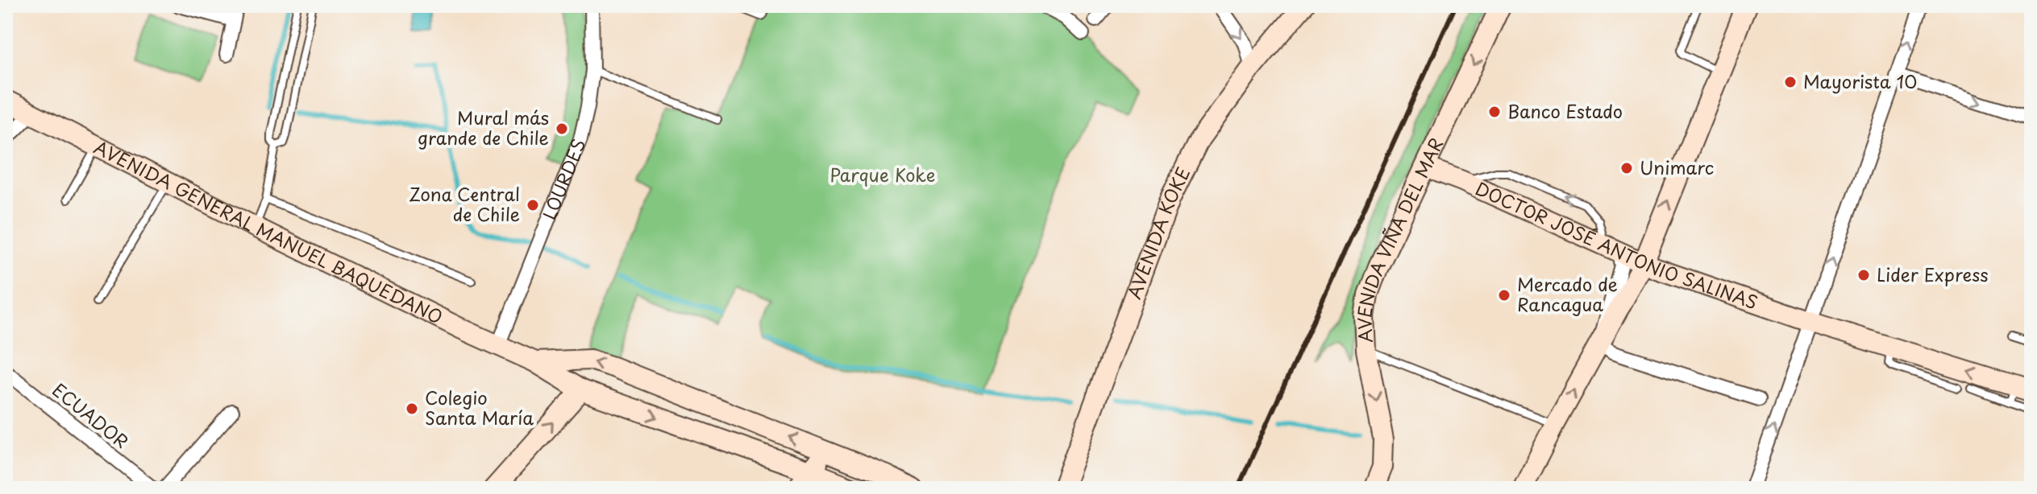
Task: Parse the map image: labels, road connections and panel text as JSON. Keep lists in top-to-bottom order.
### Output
{
  "streets": {
    "street": [
      "LOURDES",
      "AVENIDA GENERAL MANUEL BAQUEDANO",
      "AVENIDA KOKE",
      "AVENIDA VIÑA DEL MAR",
      "DOCTOR JOSÉ ANTONIO SALINAS",
      "ECUADOR"
    ]
  },
  "crossings": [
    ["LOURDES", "AVENIDA GENERAL MANUEL BAQUEDANO"],
    ["AVENIDA VIÑA DEL MAR", "DOCTOR JOSÉ ANTONIO SALINAS"]
  ],
  "one_way": ["AVENIDA VIÑA DEL MAR"],
  "parks": ["Parque Koke"],
  "places": [
    "Mayorista 10",
    "Banco Estado",
    "Mural más grande de Chile",
    "Unimarc",
    "Zona Central de Chile",
    "Lider Express",
    "Mercado de Rancagua",
    "Colegio Santa María"
  ]
}
